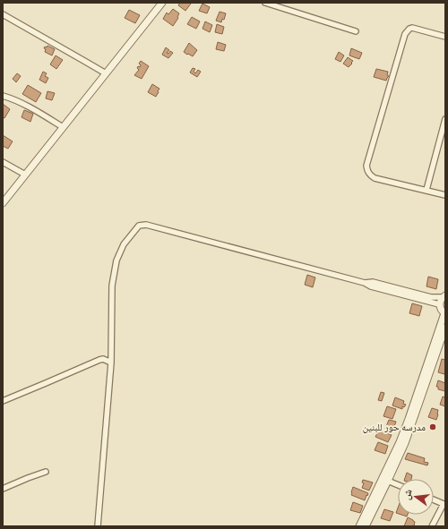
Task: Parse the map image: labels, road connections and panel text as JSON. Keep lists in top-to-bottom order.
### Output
{
  "places": ["مدرسه حور للبنين"],
  "north": "left"
}
